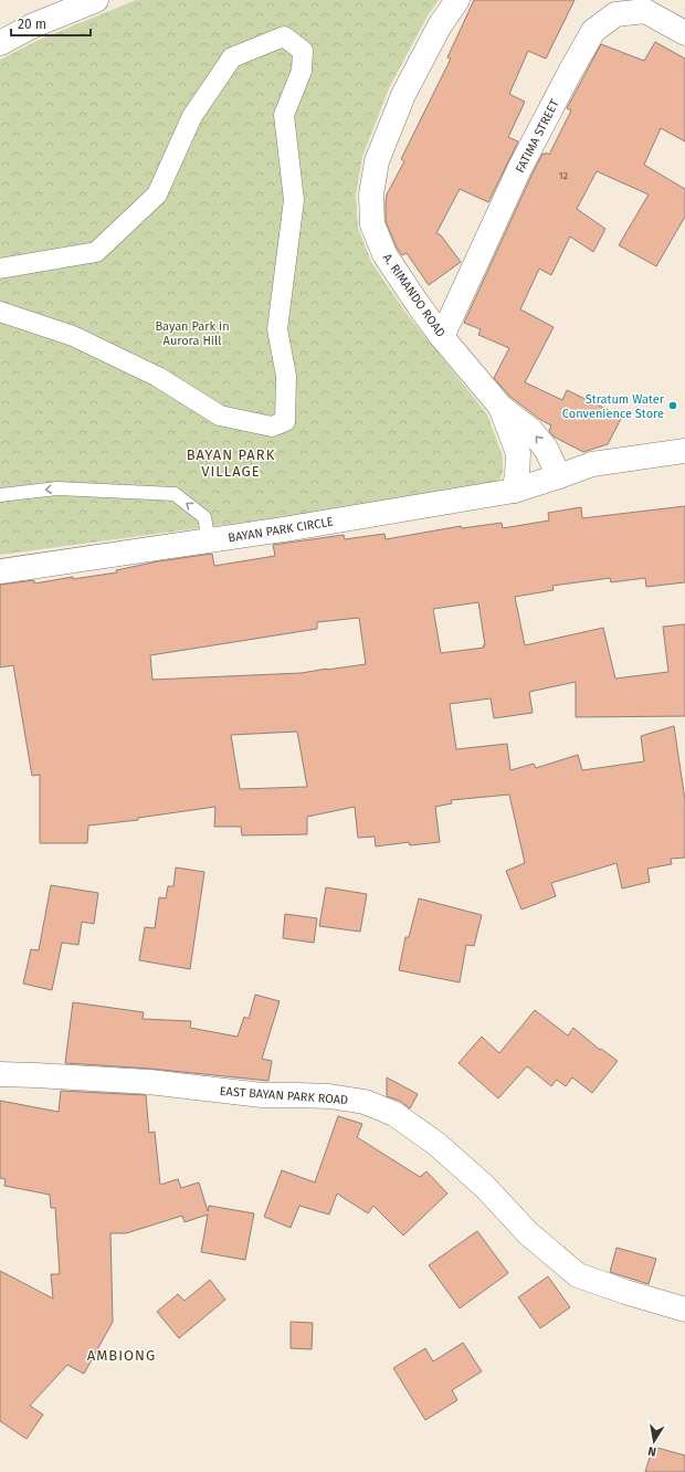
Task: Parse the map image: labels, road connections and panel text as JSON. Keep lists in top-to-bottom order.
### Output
{
  "streets": {
    "street": [
      "FATIMA STREET",
      "A. RIMANDO ROAD",
      "BAYAN PARK CIRCLE",
      "EAST BAYAN PARK ROAD"
    ]
  },
  "crossings": [
    ["FATIMA STREET", "A. RIMANDO ROAD"],
    ["A. RIMANDO ROAD", "BAYAN PARK CIRCLE"]
  ],
  "districts": ["BAYAN PARK VILLAGE", "AMBIONG"],
  "parks": ["Bayan Park in Aurora Hill"],
  "places": ["Stratum Water Convenience Store"],
  "house_numbers": ["12"],
  "scale_bar": "20 m",
  "north": "bottom"
}
